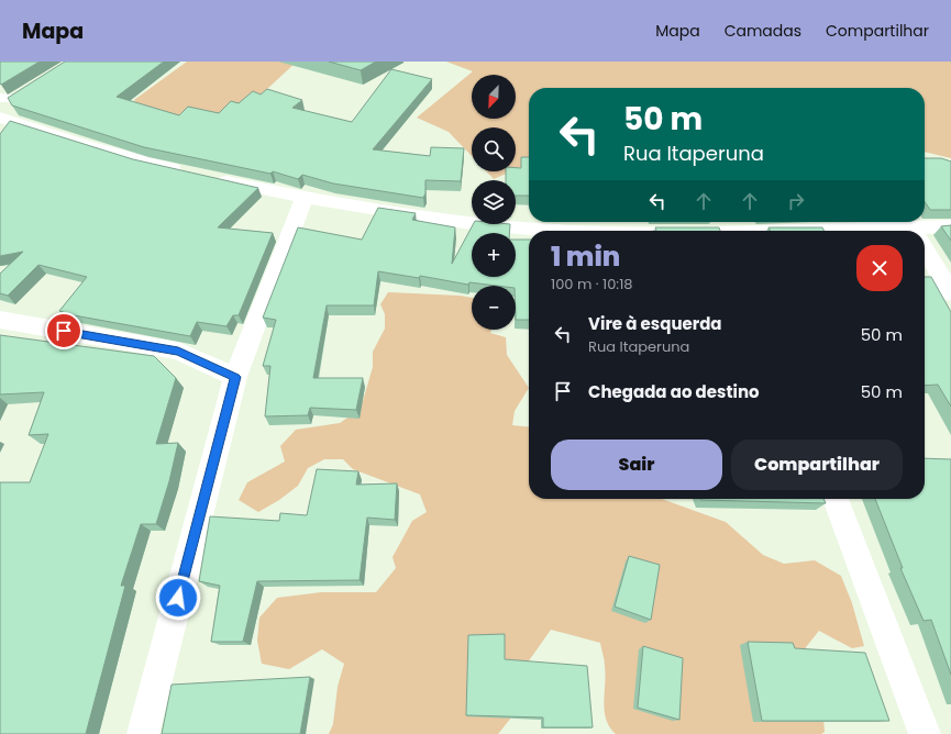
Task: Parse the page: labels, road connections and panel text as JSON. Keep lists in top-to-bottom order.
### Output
{
  "north": "bottom left",
  "page": {
    "header": "Mapa",
    "nav": ["Mapa", "Camadas", "Compartilhar"],
    "map_buttons": ["+", "−"],
    "turn": ["50 m", "Rua Itaperuna"],
    "heading": ["1 min", "100 m · 10:18"],
    "list": [
      {
        "name": "Vire à esquerda",
        "note": "Rua Itaperuna",
        "value": "50 m"
      },
      {
        "name": "Chegada ao destino",
        "value": "50 m"
      }
    ],
    "buttons": ["Sair", "Compartilhar"]
  }
}
